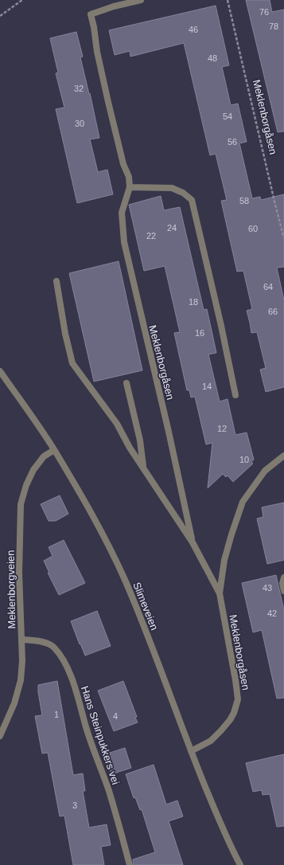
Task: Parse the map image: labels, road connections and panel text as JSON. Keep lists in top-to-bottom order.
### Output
{
  "streets": {
    "street": [
      "Meklenborgåsen",
      "Meklenborgveien",
      "Slimeveien",
      "Hans Steinpukkers vei"
    ]
  },
  "crossings": [
    ["Meklenborgåsen", "Slimeveien"],
    ["Meklenborgveien", "Slimeveien"],
    ["Meklenborgveien", "Hans Steinpukkers vei"]
  ],
  "house_numbers": [
    "76",
    "78",
    "46",
    "48",
    "32",
    "54",
    "30",
    "56",
    "58",
    "24",
    "60",
    "22",
    "64",
    "18",
    "66",
    "16",
    "14",
    "12",
    "10",
    "43",
    "42",
    "1",
    "4",
    "3"
  ]
}
